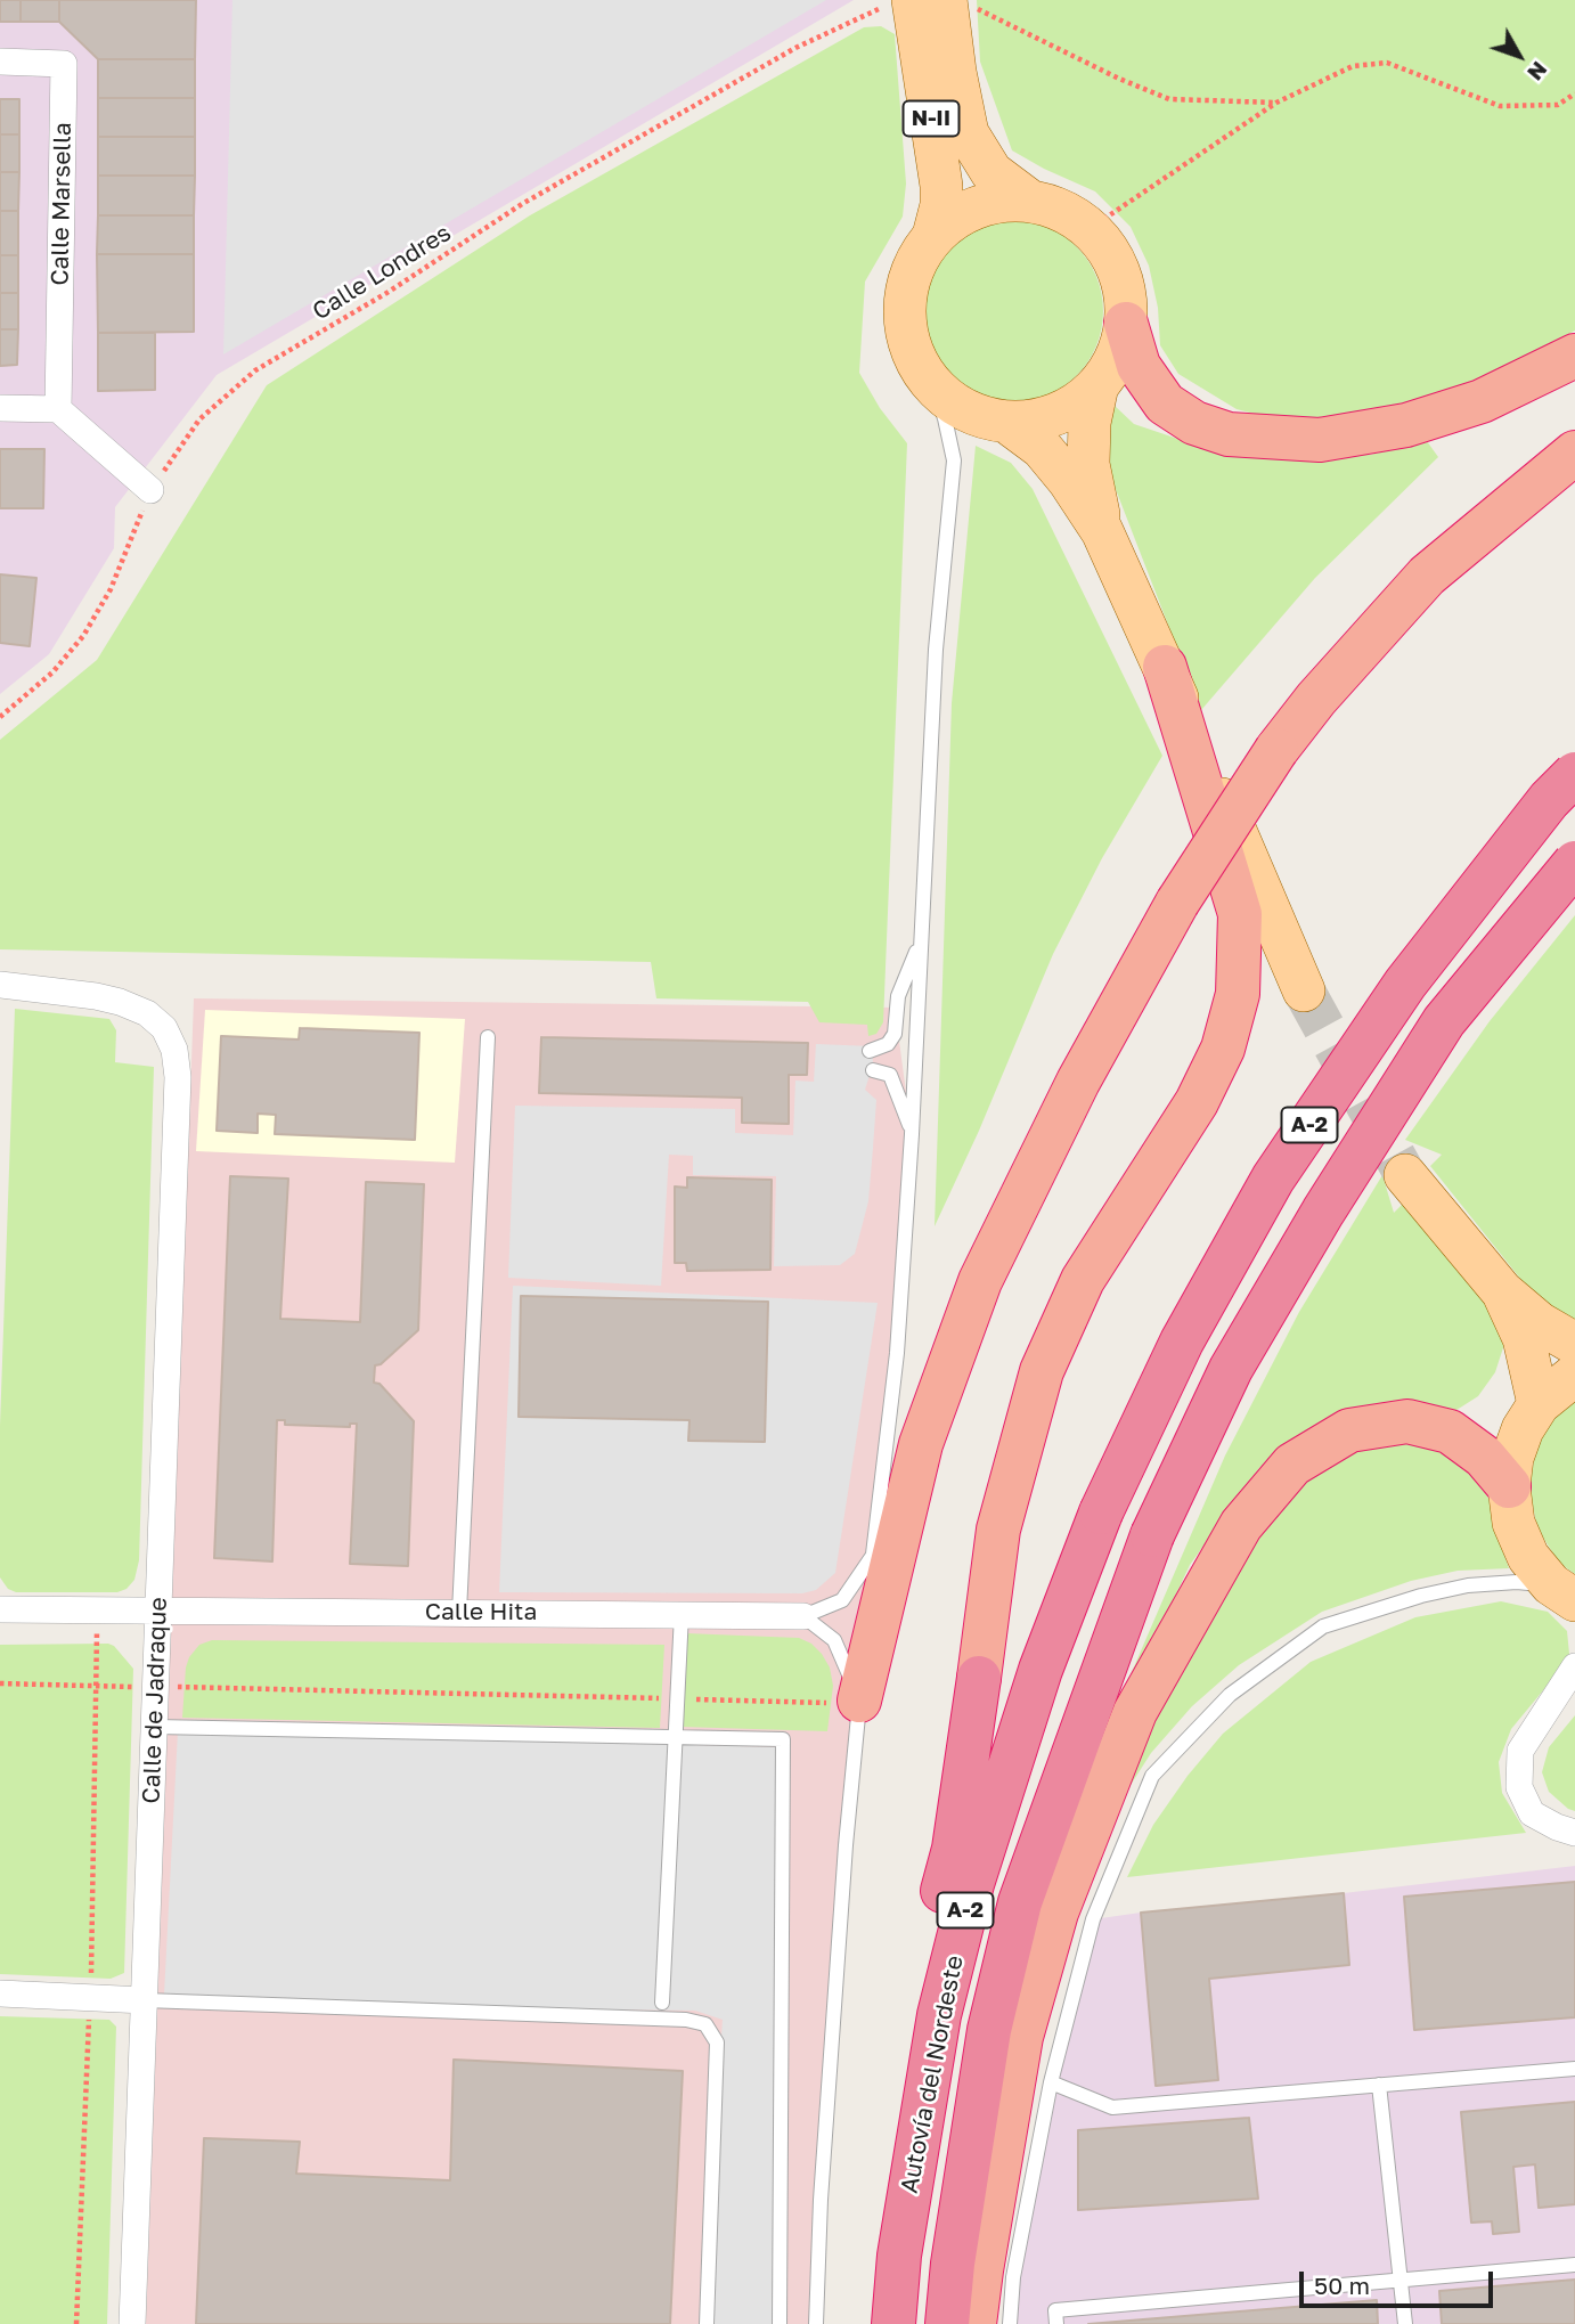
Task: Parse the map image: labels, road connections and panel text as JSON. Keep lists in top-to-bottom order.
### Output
{
  "streets": {
    "highway": ["A-2", "Autovía del Nordeste"],
    "main road": ["N-II"],
    "street": ["Calle Marsella", "Calle Hita", "Calle de Jadraque"],
    "path": ["Calle Londres"]
  },
  "crossings": [
    ["N-II", "Calle Londres"],
    ["Calle Hita", "Calle de Jadraque"]
  ],
  "scale_bar": "50 m",
  "north": "bottom right"
}
